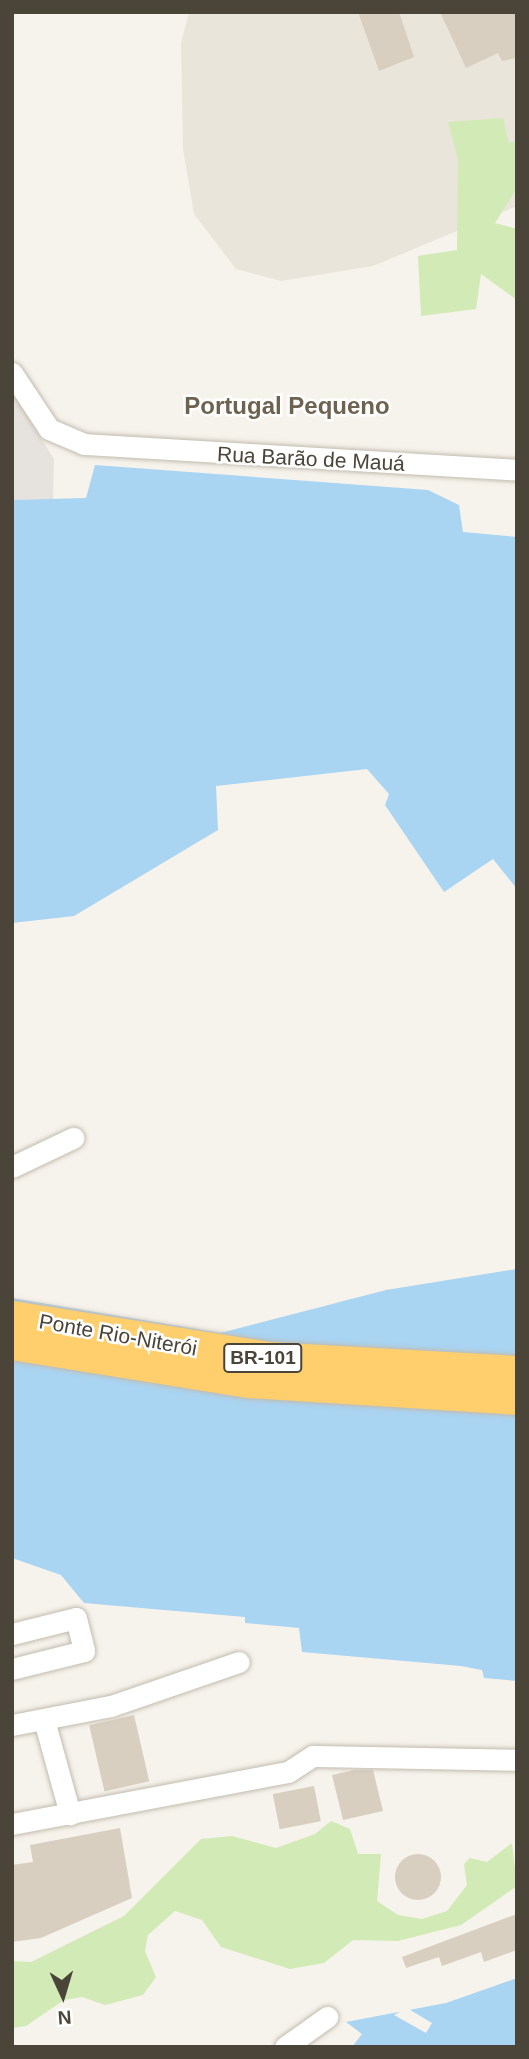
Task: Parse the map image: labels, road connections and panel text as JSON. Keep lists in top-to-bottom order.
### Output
{
  "streets": {
    "highway": ["Ponte Rio-Niterói", "BR-101"],
    "street": ["Rua Barão de Mauá"]
  },
  "districts": ["Portugal Pequeno"],
  "north": "bottom"
}
